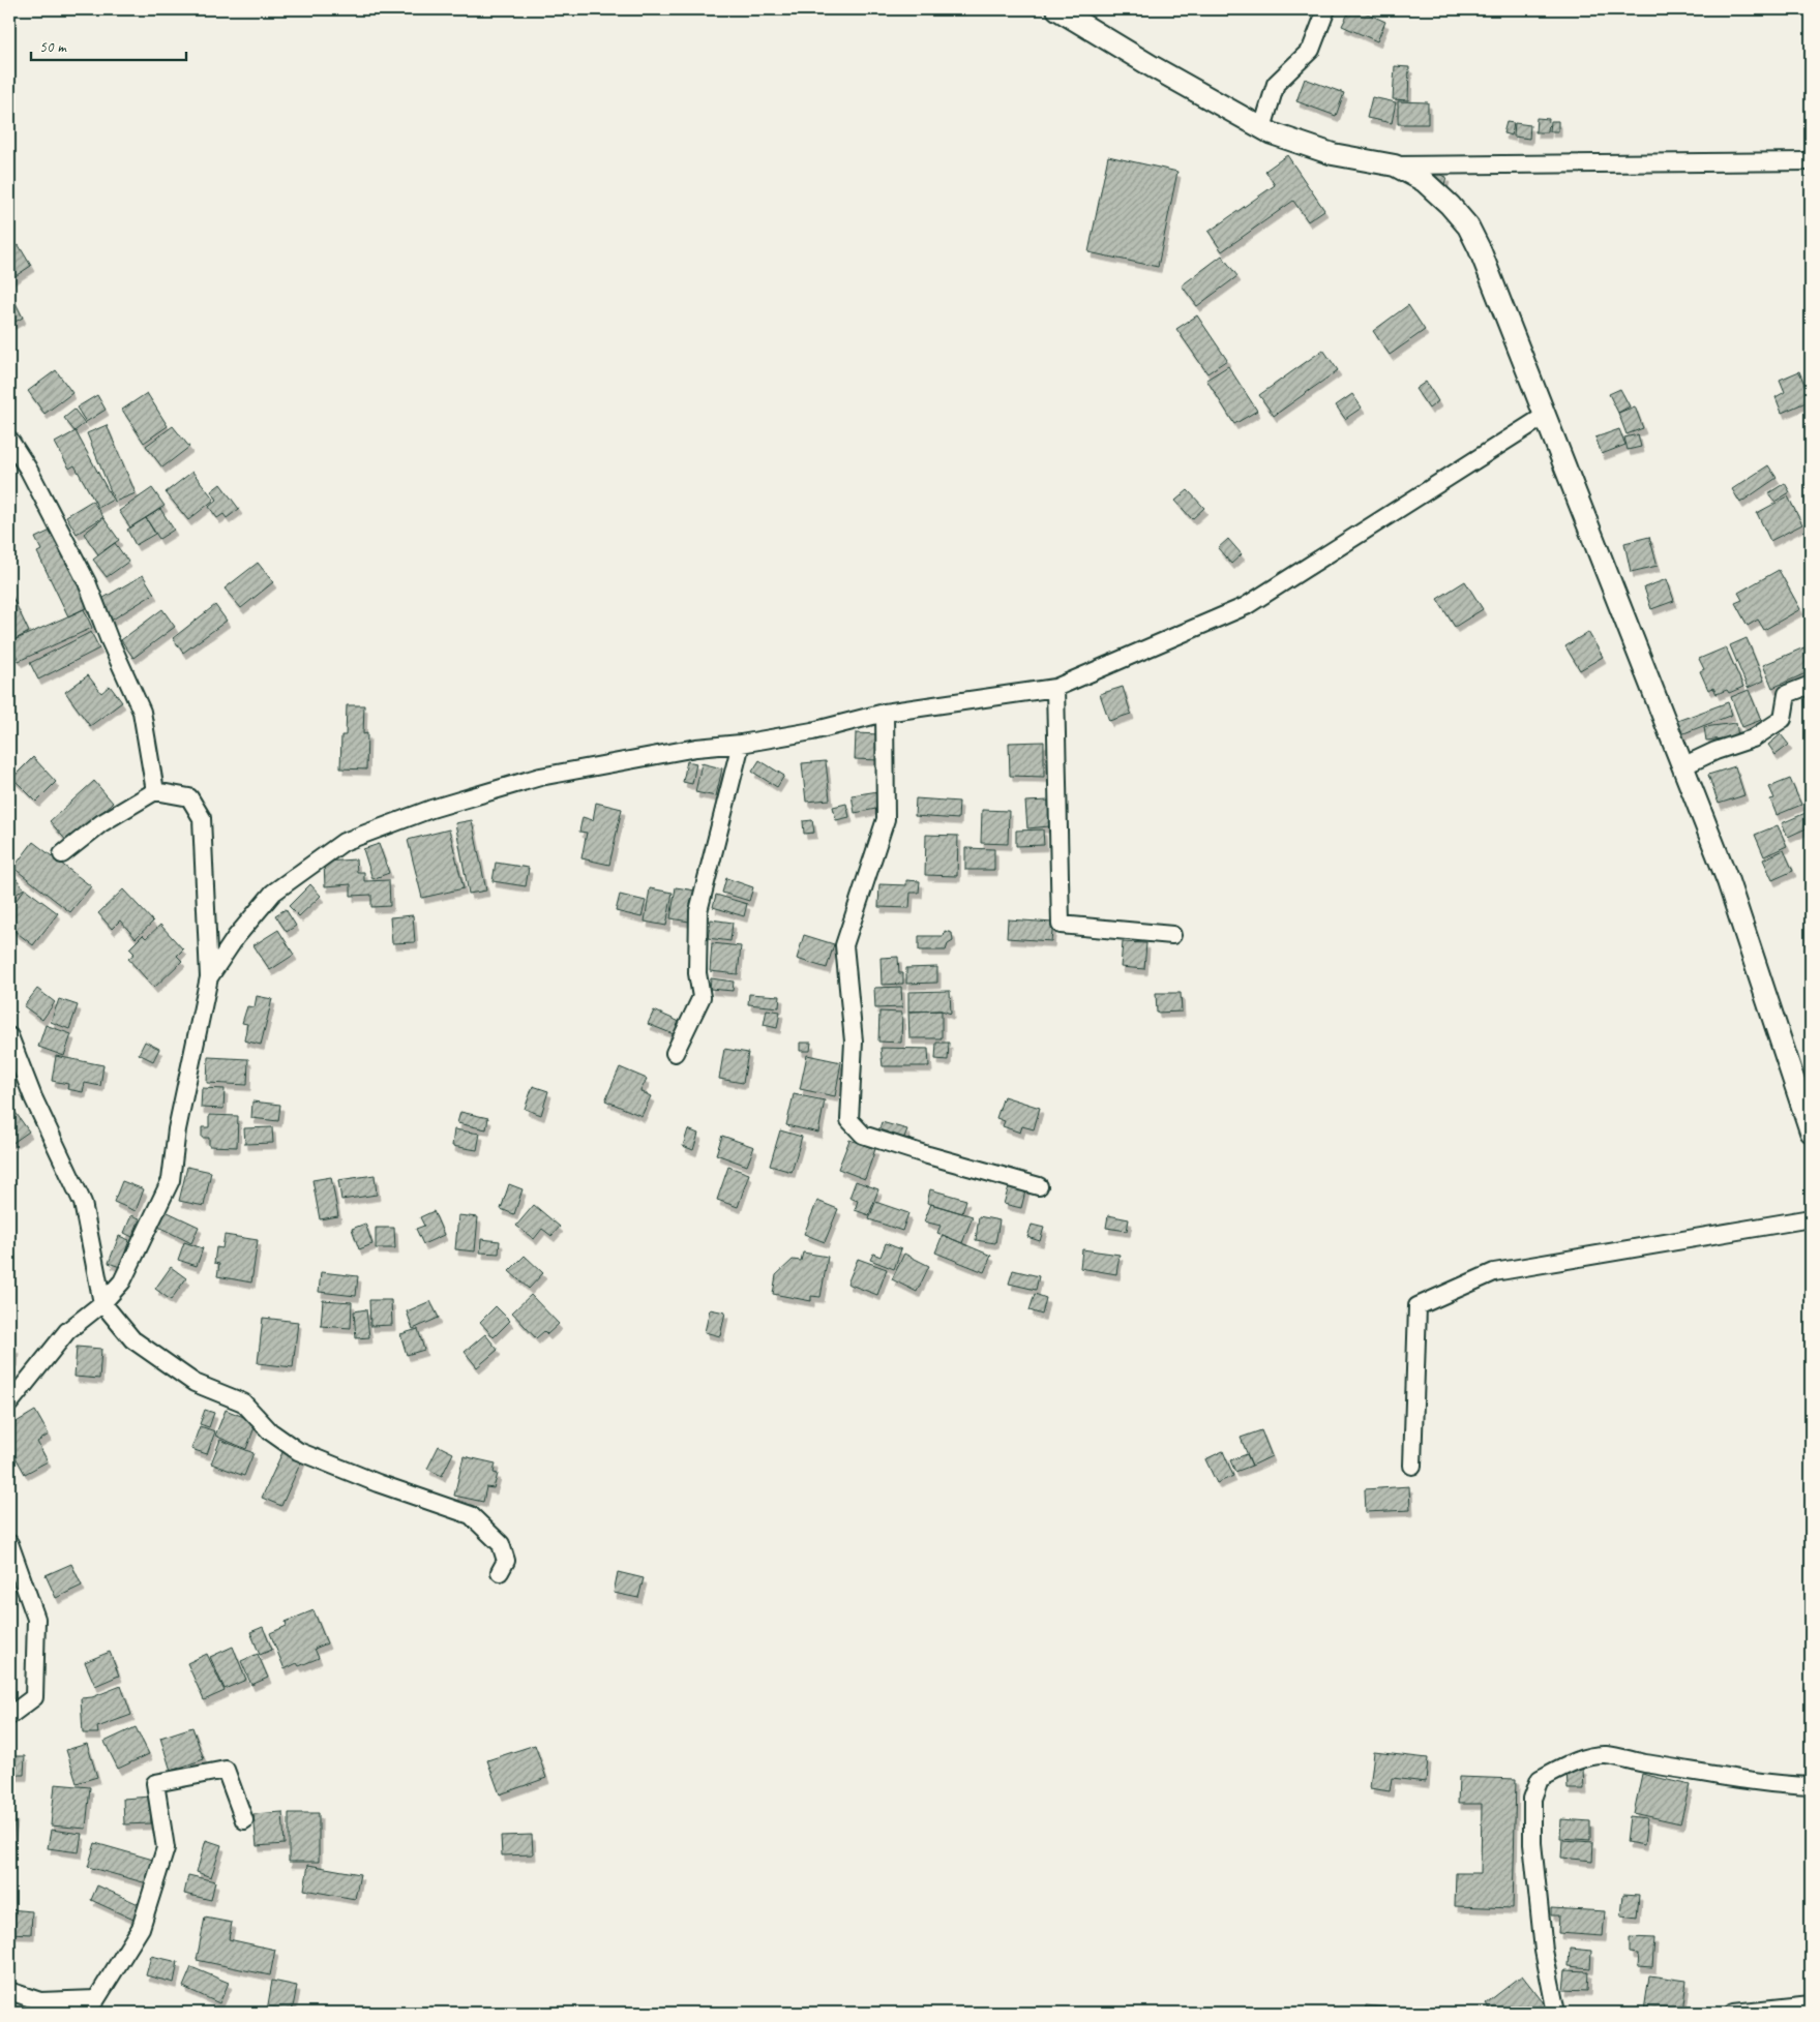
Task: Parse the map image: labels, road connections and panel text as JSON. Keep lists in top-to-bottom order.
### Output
{
  "scale_bar": "50 m"
}
